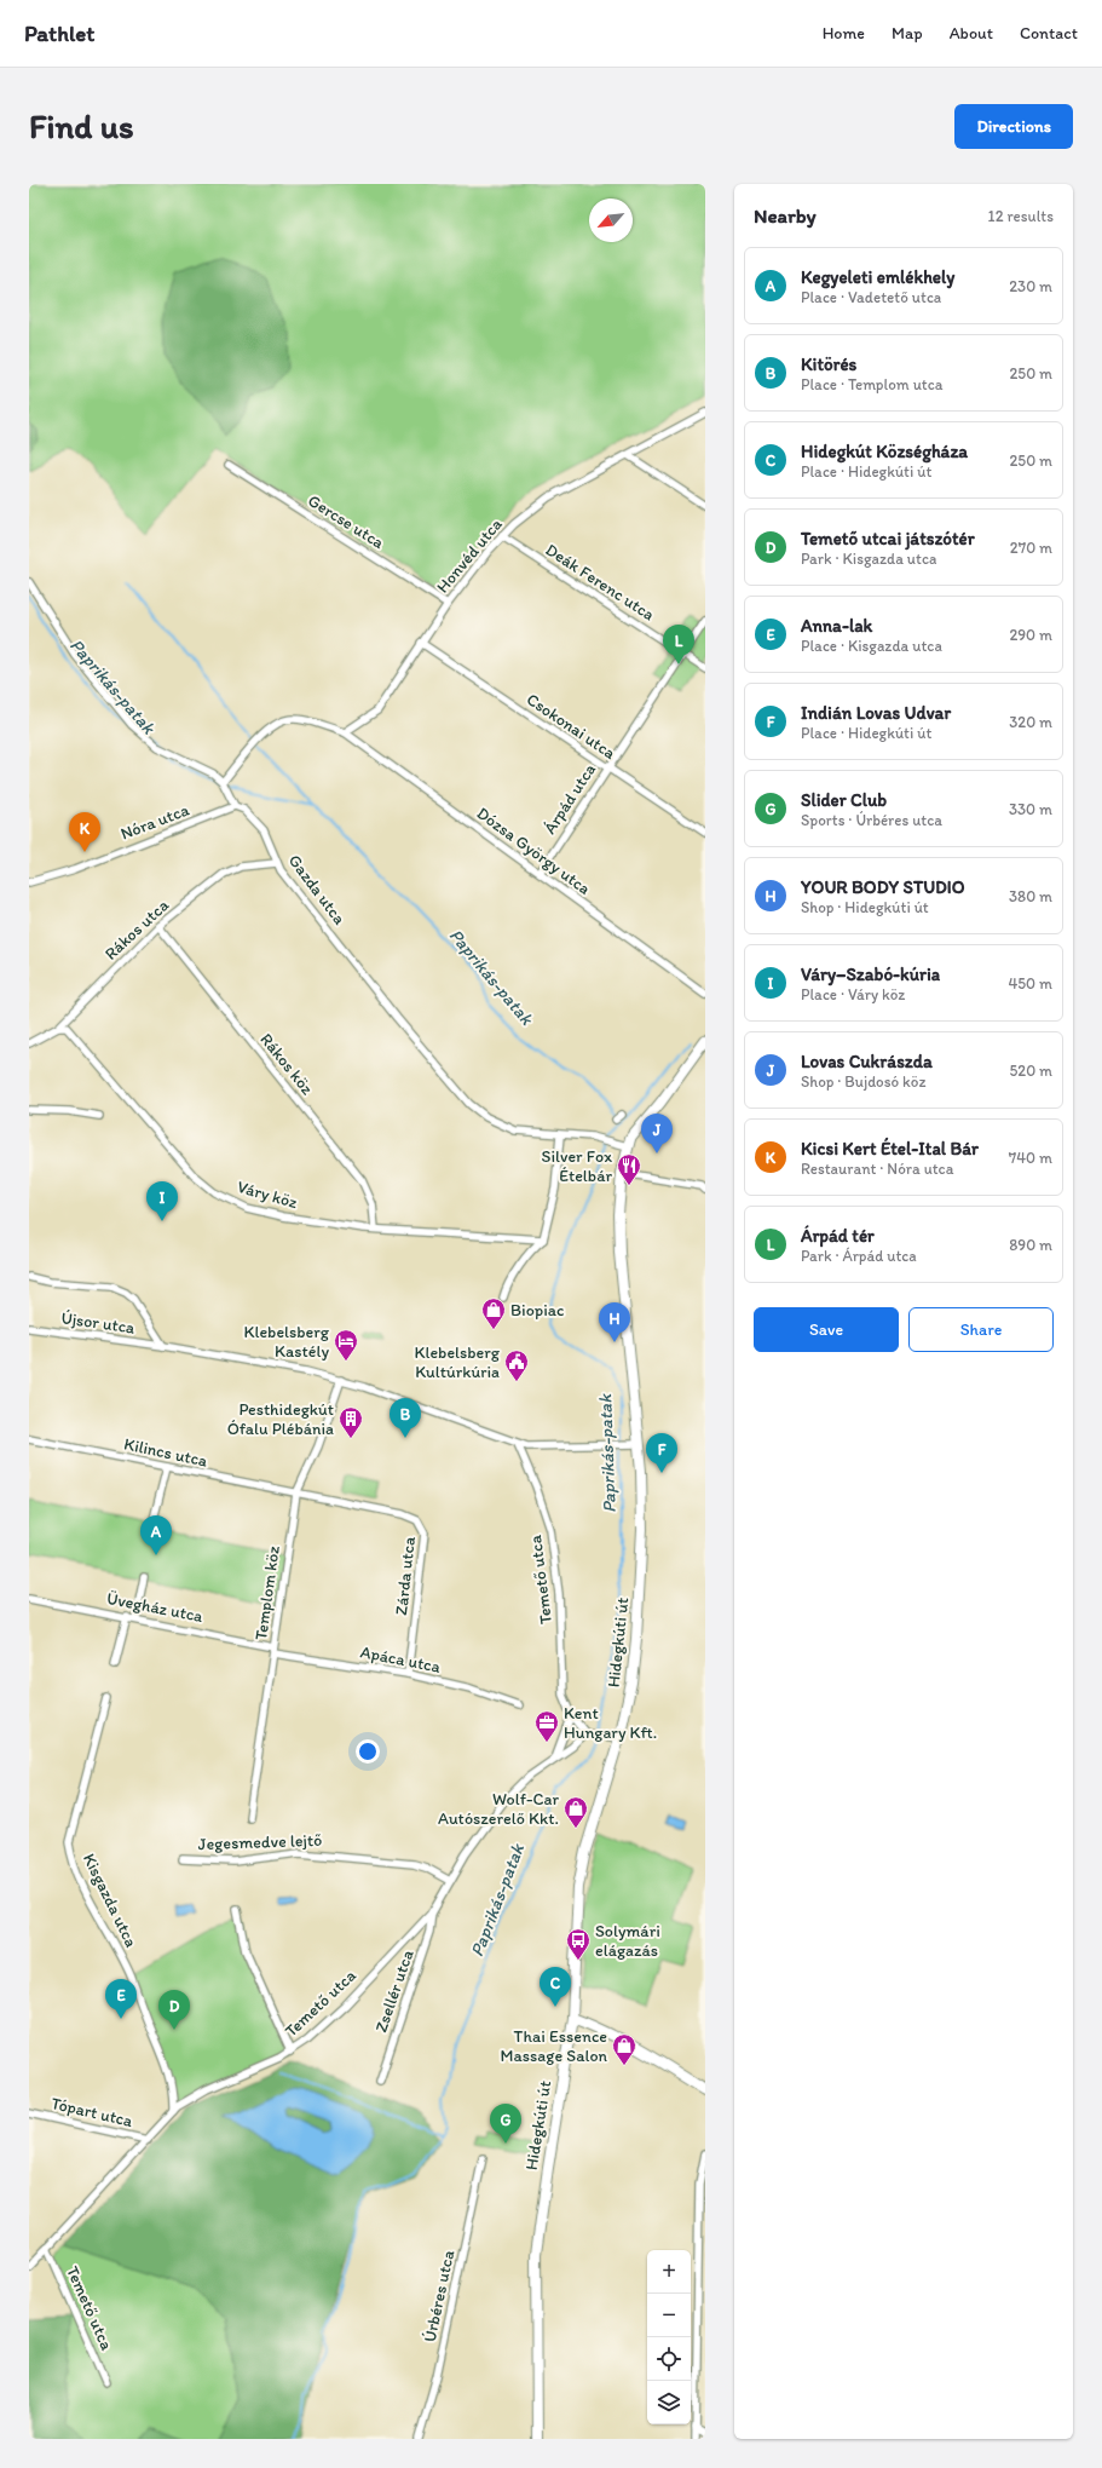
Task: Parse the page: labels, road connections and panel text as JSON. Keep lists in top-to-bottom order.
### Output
{
  "streets": {
    "main road": ["Hidegkúti út"],
    "street": [
      "Gercse utca",
      "Honvéd utca",
      "Deák Ferenc utca",
      "Csokonai utca",
      "Árpád utca",
      "Nóra utca",
      "Dózsa György utca",
      "Gazda utca",
      "Rákos utca",
      "Rákos köz",
      "Váry köz",
      "Újsor utca",
      "Kilincs utca",
      "Zárda utca",
      "Temető utca",
      "Templom köz",
      "Üvegház utca",
      "Apáca utca",
      "Jegesmedve lejtő",
      "Kisgazda utca",
      "Zsellér utca",
      "Tópart utca",
      "Úrbéres utca"
    ]
  },
  "crossings": [
    ["Gercse utca", "Honvéd utca"],
    ["Honvéd utca", "Deák Ferenc utca"],
    ["Honvéd utca", "Csokonai utca"],
    ["Honvéd utca", "Dózsa György utca"],
    ["Deák Ferenc utca", "Árpád utca"],
    ["Csokonai utca", "Árpád utca"],
    ["Árpád utca", "Dózsa György utca"],
    ["Nóra utca", "Gazda utca"],
    ["Gazda utca", "Rákos utca"],
    ["Gazda utca", "Hidegkúti út"],
    ["Rákos utca", "Rákos köz"],
    ["Rákos utca", "Váry köz"],
    ["Rákos köz", "Váry köz"],
    ["Újsor utca", "Temető utca"],
    ["Újsor utca", "Templom köz"],
    ["Újsor utca", "Hidegkúti út"],
    ["Kilincs utca", "Zárda utca"],
    ["Kilincs utca", "Templom köz"],
    ["Zárda utca", "Templom köz"],
    ["Zárda utca", "Apáca utca"],
    ["Temető utca", "Jegesmedve lejtő"],
    ["Temető utca", "Kisgazda utca"],
    ["Temető utca", "Zsellér utca"],
    ["Temető utca", "Tópart utca"],
    ["Templom köz", "Üvegház utca"],
    ["Templom köz", "Apáca utca"],
    ["Üvegház utca", "Apáca utca"]
  ],
  "water": ["Paprikás-patak"],
  "places": {
    "restaurant": ["Silver Fox Ételbár"],
    "shop": ["Biopiac", "Wolf-Car Autószerelő Kkt.", "Thai Essence Massage Salon"],
    "hotel": ["Klebelsberg Kastély"],
    "public building": ["Klebelsberg Kultúrkúria"],
    "building": ["Pesthidegkút Ófalu Plébánia"],
    "office": ["Kent Hungary Kft."],
    "bus stop": ["Solymári elágazás"]
  },
  "north": "bottom left",
  "page": {
    "header": "Pathlet",
    "nav": [
      "Home",
      "Map",
      "About",
      "Contact"
    ],
    "buttons": [
      "Directions",
      ["Save", "Share"]
    ],
    "title": "Find us",
    "heading": ["Nearby", "12 results"],
    "list": [
      {
        "mark": "A",
        "name": "Kegyeleti emlékhely",
        "note": "Place · Vadetető utca",
        "value": "230 m"
      },
      {
        "mark": "B",
        "name": "Kitörés",
        "note": "Place · Templom utca",
        "value": "250 m"
      },
      {
        "mark": "C",
        "name": "Hidegkút Községháza",
        "note": "Place · Hidegkúti út",
        "value": "250 m"
      },
      {
        "mark": "D",
        "name": "Temető utcai játszótér",
        "note": "Park · Kisgazda utca",
        "value": "270 m"
      },
      {
        "mark": "E",
        "name": "Anna-lak",
        "note": "Place · Kisgazda utca",
        "value": "290 m"
      },
      {
        "mark": "F",
        "name": "Indián Lovas Udvar",
        "note": "Place · Hidegkúti út",
        "value": "320 m"
      },
      {
        "mark": "G",
        "name": "Slider Club",
        "note": "Sports · Úrbéres utca",
        "value": "330 m"
      },
      {
        "mark": "H",
        "name": "YOUR BODY STUDIO",
        "note": "Shop · Hidegkúti út",
        "value": "380 m"
      },
      {
        "mark": "I",
        "name": "Váry–Szabó-kúria",
        "note": "Place · Váry köz",
        "value": "450 m"
      },
      {
        "mark": "J",
        "name": "Lovas Cukrászda",
        "note": "Shop · Bujdosó köz",
        "value": "520 m"
      },
      {
        "mark": "K",
        "name": "Kicsi Kert Étel-Ital Bár",
        "note": "Restaurant · Nóra utca",
        "value": "740 m"
      },
      {
        "mark": "L",
        "name": "Árpád tér",
        "note": "Park · Árpád utca",
        "value": "890 m"
      }
    ],
    "pins": [
      "L",
      "K",
      "J",
      "I",
      "H",
      "B",
      "F",
      "A",
      "C",
      "E",
      "D",
      "G"
    ],
    "map_buttons": ["+", "−"]
  }
}
